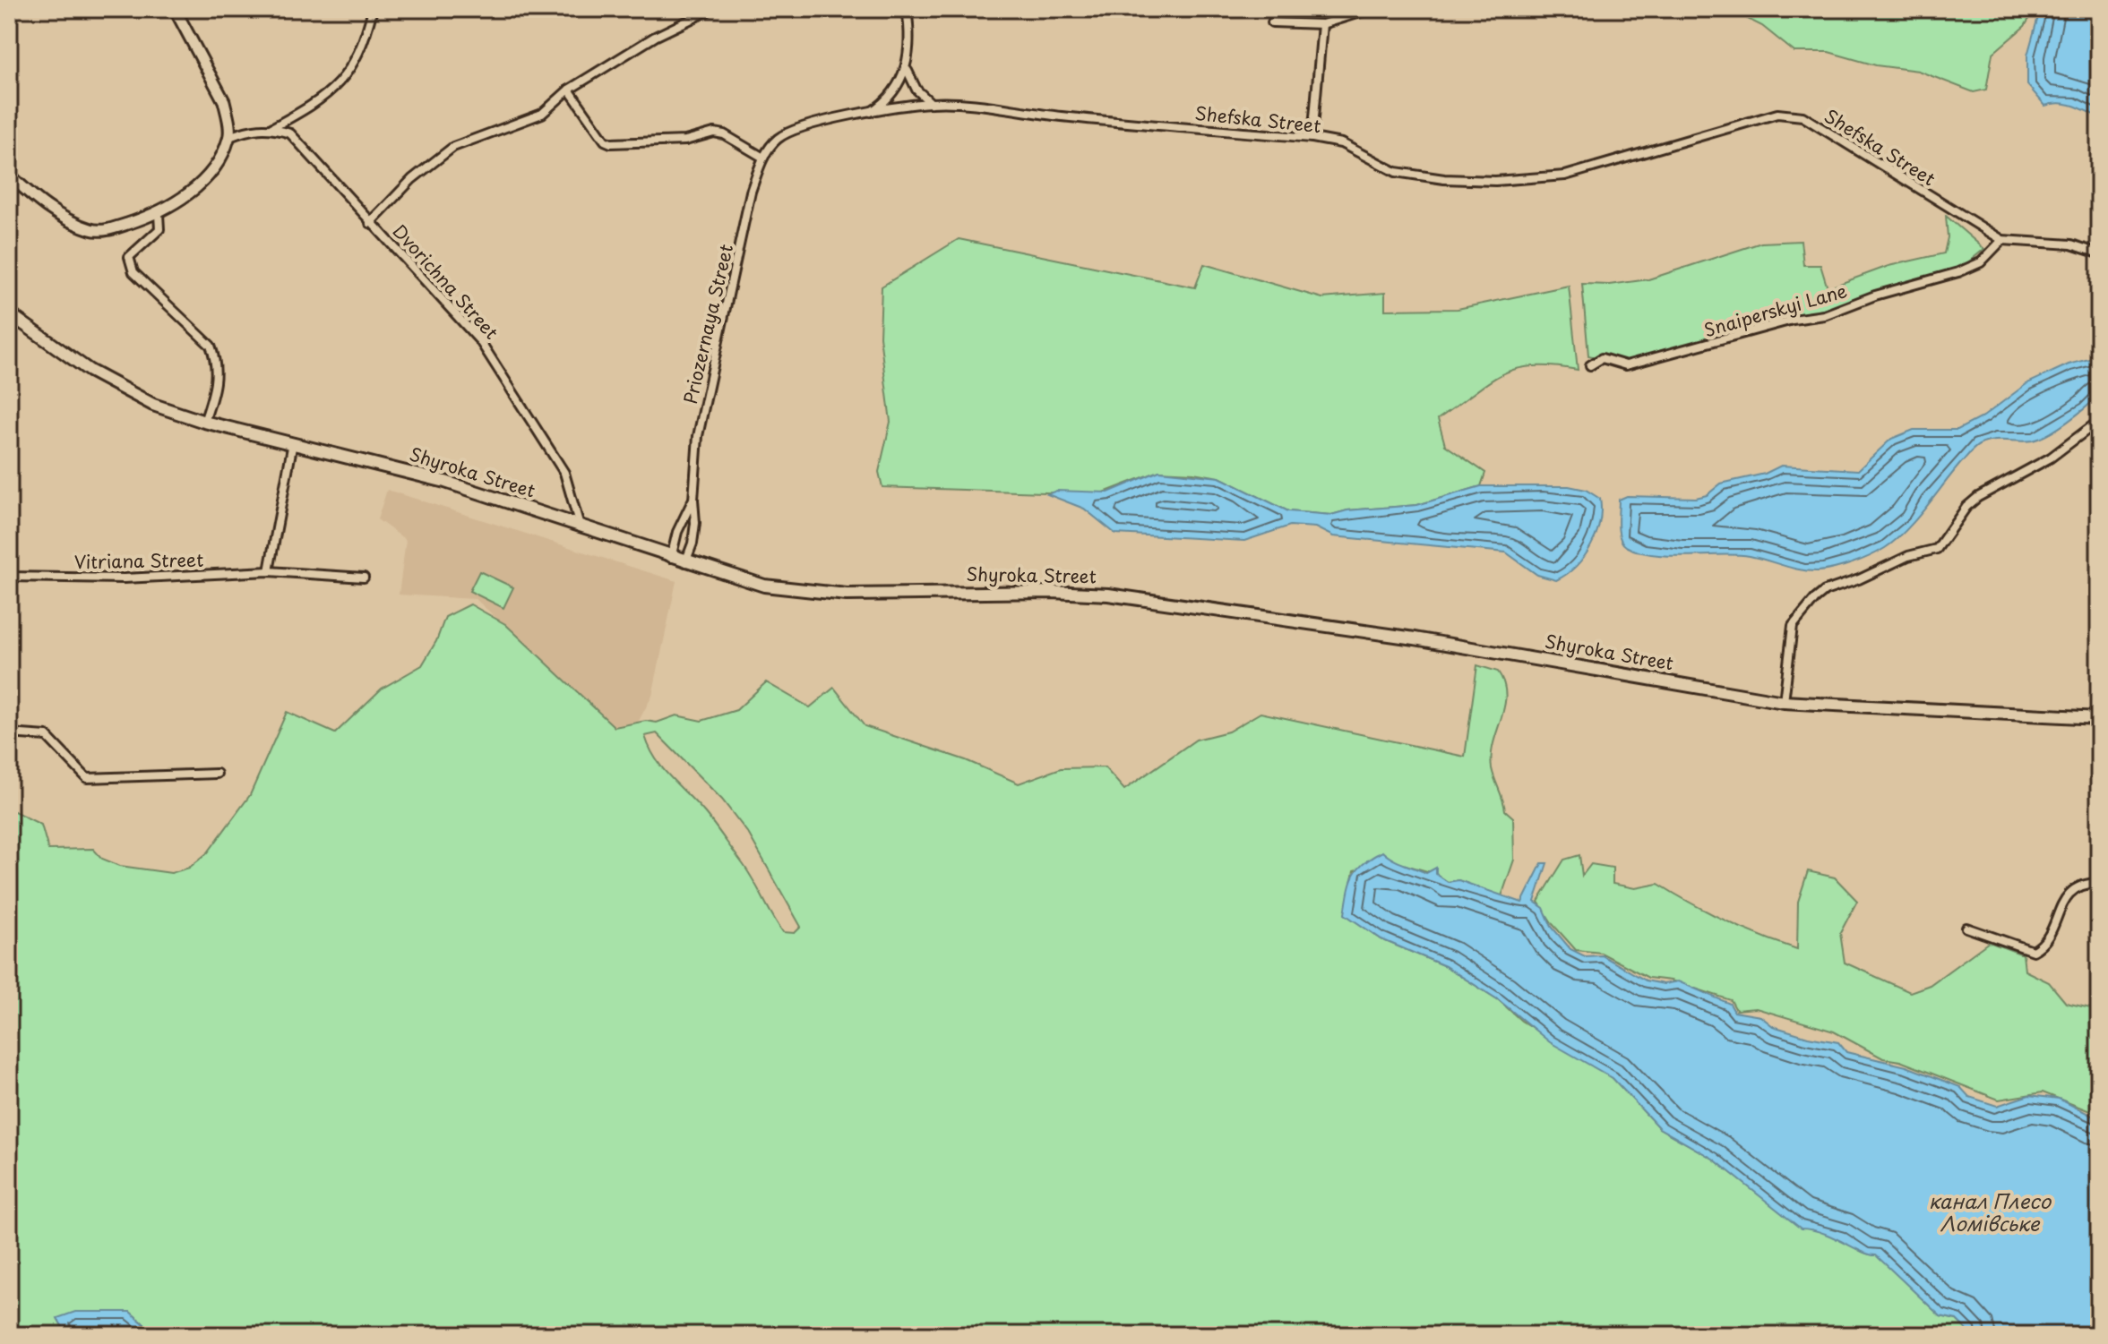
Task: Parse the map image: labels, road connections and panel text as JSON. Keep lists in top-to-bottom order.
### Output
{
  "streets": {
    "main road": ["Shyroka Street"],
    "street": [
      "Shefska Street",
      "Dvorichna Street",
      "Snaiperskyi Lane",
      "Priozernaya Street",
      "Vitriana Street"
    ]
  },
  "crossings": [
    ["Shefska Street", "Snaiperskyi Lane"],
    ["Shefska Street", "Priozernaya Street"],
    ["Dvorichna Street", "Shyroka Street"],
    ["Priozernaya Street", "Shyroka Street"]
  ],
  "water": ["канал Плесо Ломівське"]
}
